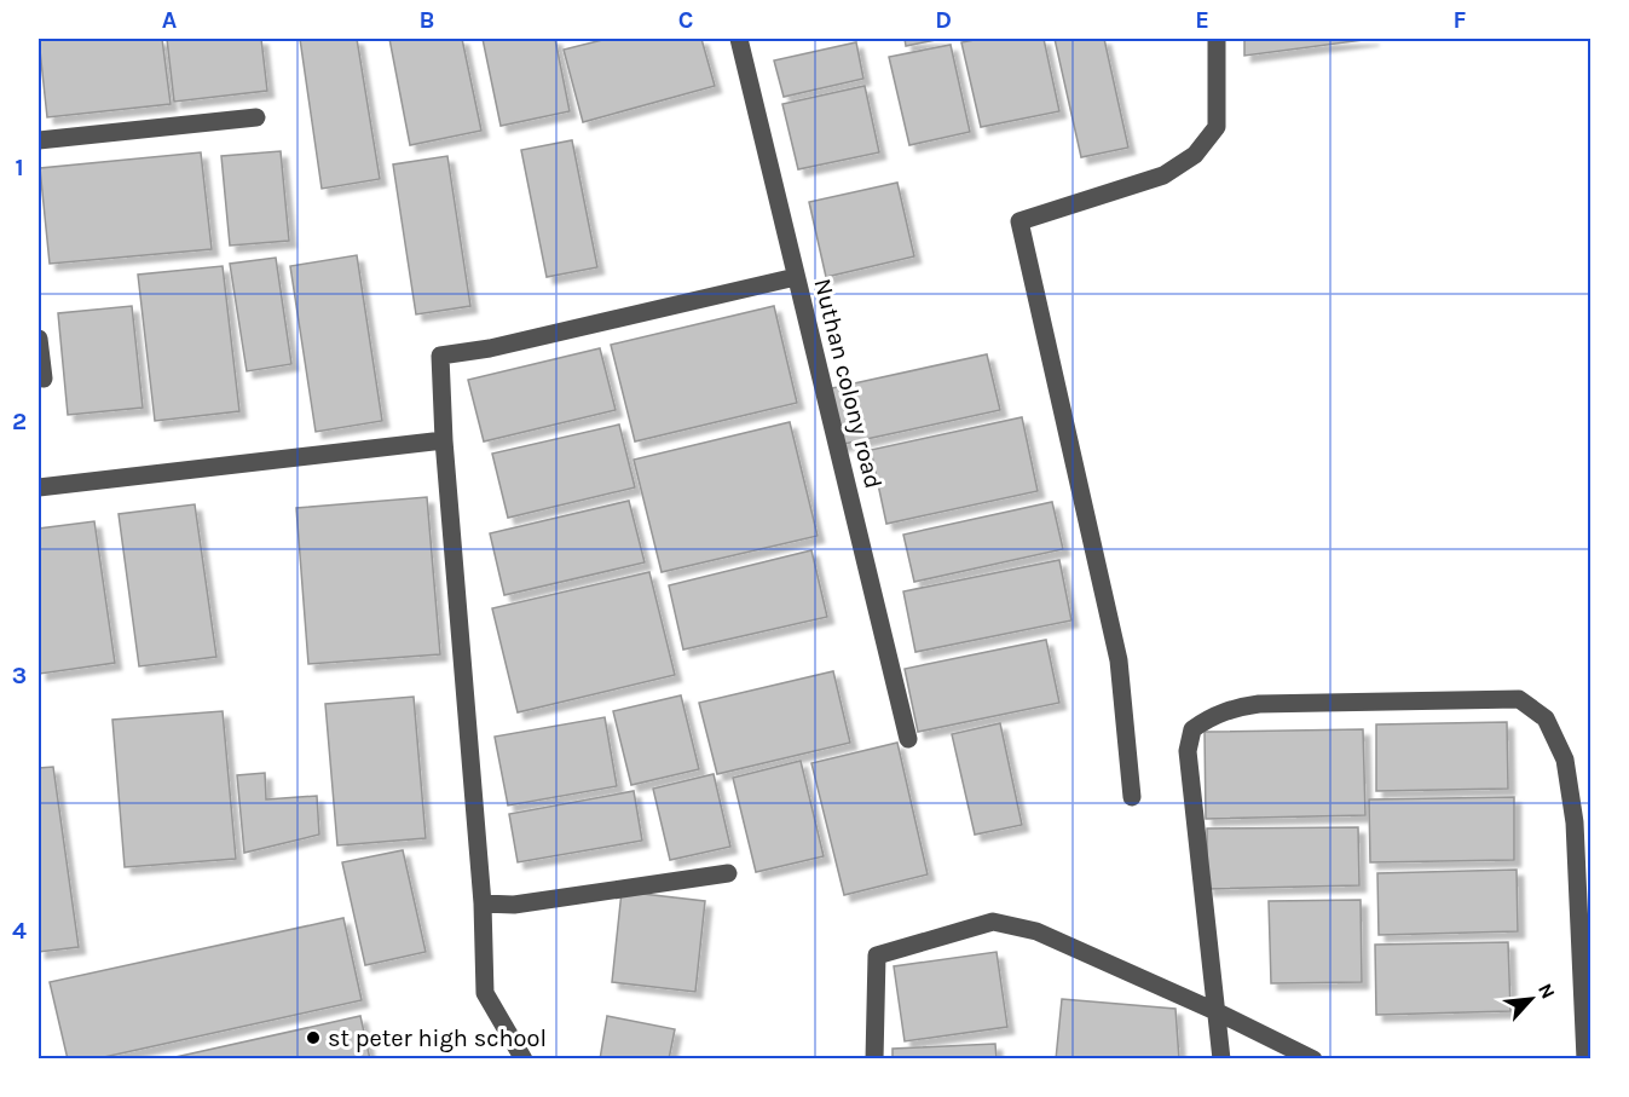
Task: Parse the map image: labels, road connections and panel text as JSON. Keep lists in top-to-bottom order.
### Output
{
  "streets": {
    "street": ["Nuthan colony road"]
  },
  "places": ["st peter high school"],
  "north": "top right",
  "grid": {
    "columns": [
      "A",
      "B",
      "C",
      "D",
      "E",
      "F"
    ],
    "rows": [
      "1",
      "2",
      "3",
      "4"
    ]
  }
}
